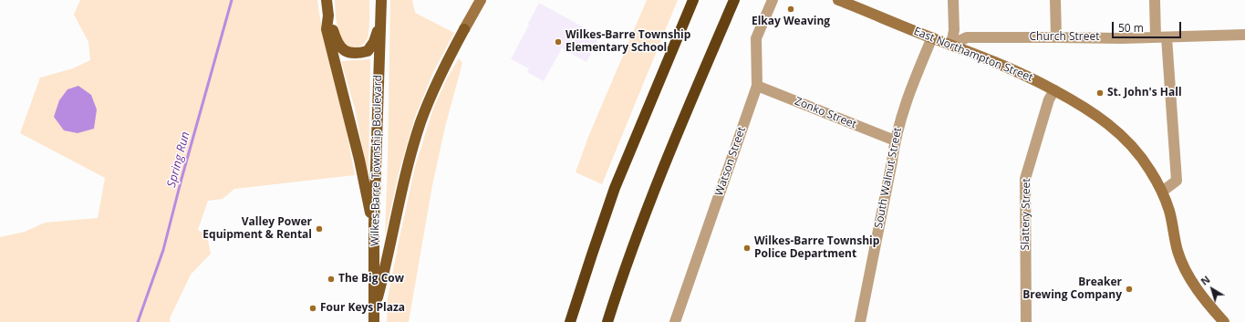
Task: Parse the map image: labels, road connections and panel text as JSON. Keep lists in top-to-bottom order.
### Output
{
  "streets": {
    "main road": ["East Northampton Street", "Wilkes-Barre Township Boulevard"],
    "street": [
      "Church Street",
      "Zonko Street",
      "Watson Street",
      "South Walnut Street",
      "Slattery Street"
    ]
  },
  "crossings": [
    ["Church Street", "East Northampton Street"],
    ["East Northampton Street", "South Walnut Street"],
    ["East Northampton Street", "Slattery Street"],
    ["Zonko Street", "Watson Street"],
    ["Zonko Street", "South Walnut Street"]
  ],
  "water": ["Spring Run"],
  "places": [
    "Elkay Weaving",
    "Wilkes-Barre Township Elementary School",
    "St. John's Hall",
    "Valley Power Equipment & Rental",
    "Wilkes-Barre Township Police Department",
    "The Big Cow",
    "Breaker Brewing Company",
    "Four Keys Plaza"
  ],
  "scale_bar": "50 m",
  "north": "top left"
}
